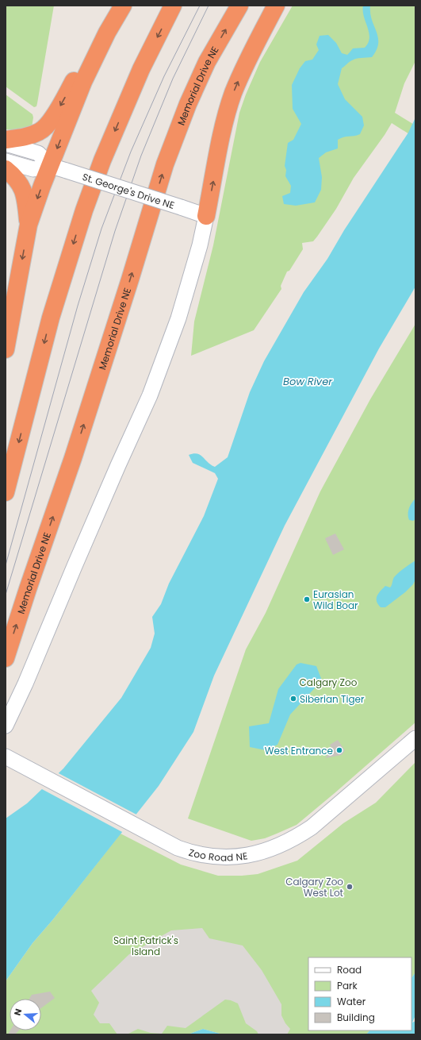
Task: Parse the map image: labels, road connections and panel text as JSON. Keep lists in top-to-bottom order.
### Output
{
  "streets": {
    "highway": ["Memorial Drive NE"],
    "street": ["St. George's Drive NE", "Zoo Road NE"]
  },
  "water": ["Bow River"],
  "parks": ["Calgary Zoo", "Saint Patrick's Island"],
  "places": [
    "Eurasian Wild Boar",
    "Siberian Tiger",
    "West Entrance",
    "Calgary Zoo West Lot"
  ],
  "legend": [
    "Road",
    "Park",
    "Water",
    "Building"
  ],
  "north": "left"
}
